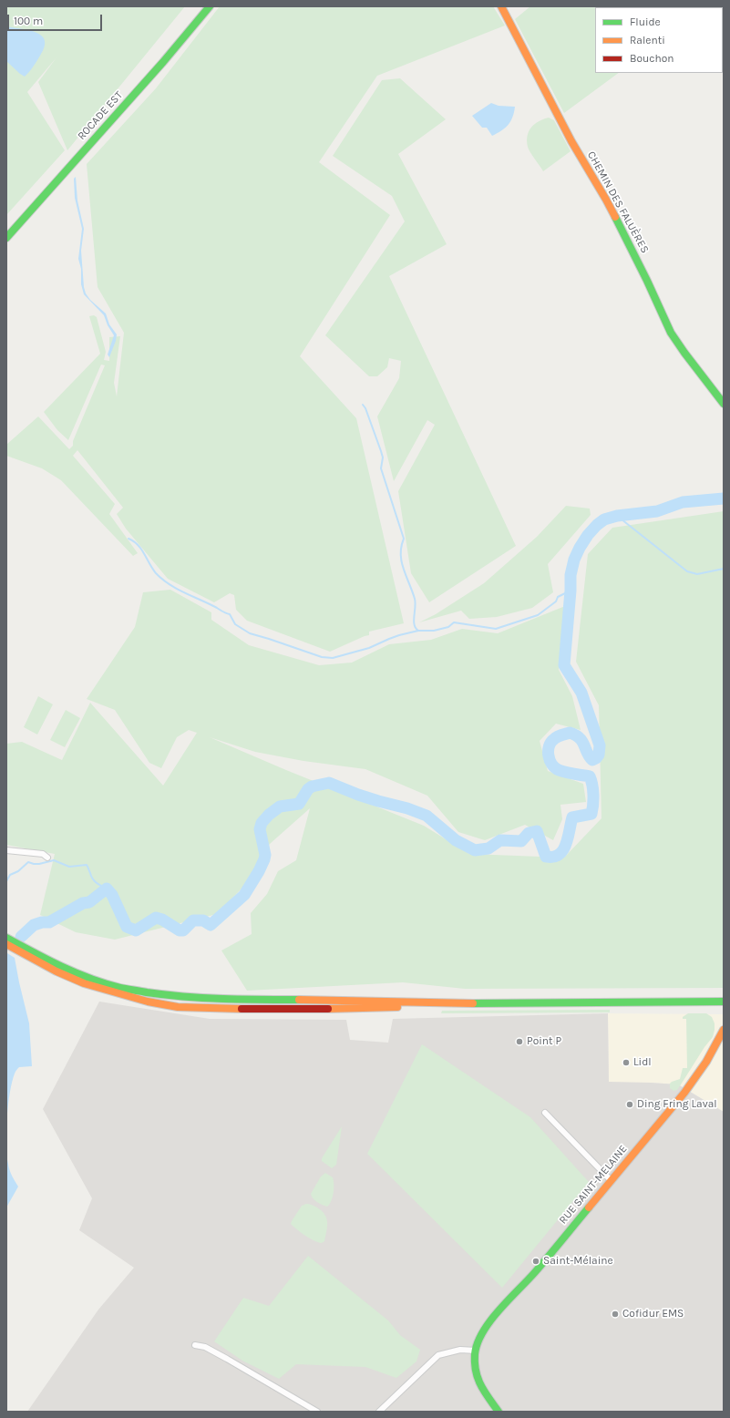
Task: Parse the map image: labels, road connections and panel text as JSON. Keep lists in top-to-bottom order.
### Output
{
  "streets": {
    "main road": ["ROCADE EST", "CHEMIN DES FALUÈRES", "RUE SAINT-MELAINE"]
  },
  "places": [
    "Point P",
    "Lidl",
    "Ding Fring Laval",
    "Saint-Mélaine",
    "Cofidur EMS"
  ],
  "legend": ["Fluide", "Ralenti", "Bouchon"],
  "scale_bar": "100 m"
}
